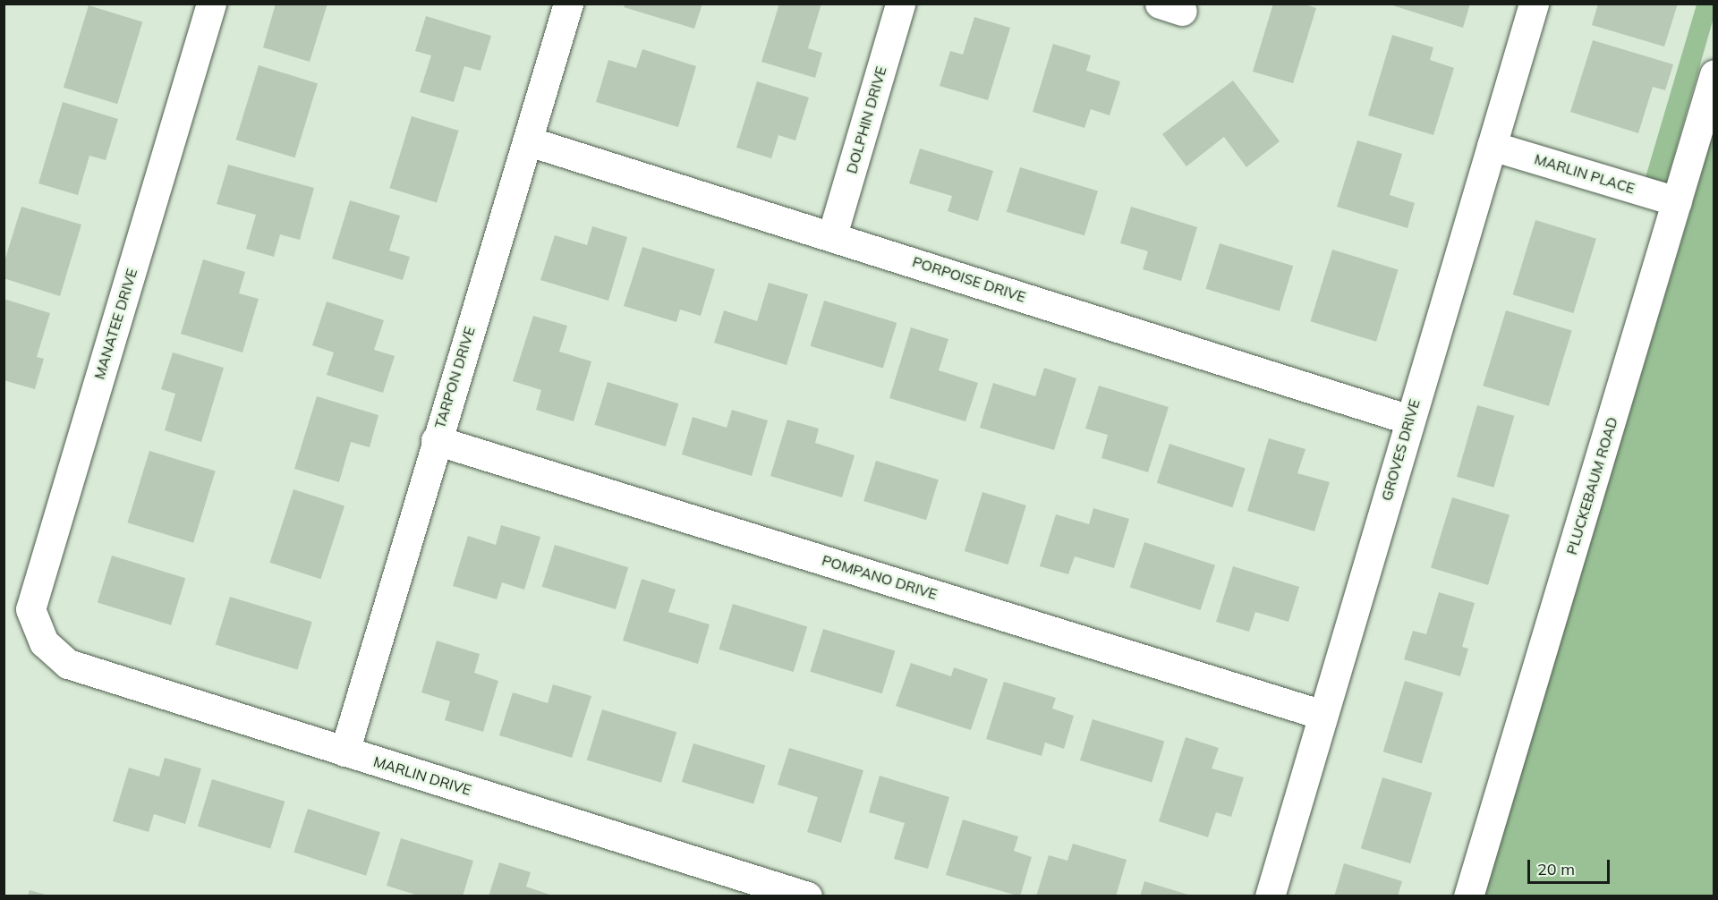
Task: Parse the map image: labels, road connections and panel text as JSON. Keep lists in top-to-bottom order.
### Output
{
  "streets": {
    "street": [
      "DOLPHIN DRIVE",
      "MARLIN PLACE",
      "PORPOISE DRIVE",
      "MANATEE DRIVE",
      "TARPON DRIVE",
      "GROVES DRIVE",
      "PLUCKEBAUM ROAD",
      "POMPANO DRIVE",
      "MARLIN DRIVE"
    ]
  },
  "crossings": [
    ["DOLPHIN DRIVE", "PORPOISE DRIVE"],
    ["MARLIN PLACE", "GROVES DRIVE"],
    ["MARLIN PLACE", "PLUCKEBAUM ROAD"],
    ["PORPOISE DRIVE", "TARPON DRIVE"],
    ["PORPOISE DRIVE", "GROVES DRIVE"],
    ["MANATEE DRIVE", "MARLIN DRIVE"],
    ["TARPON DRIVE", "POMPANO DRIVE"],
    ["TARPON DRIVE", "MARLIN DRIVE"],
    ["GROVES DRIVE", "POMPANO DRIVE"]
  ],
  "scale_bar": "20 m"
}
